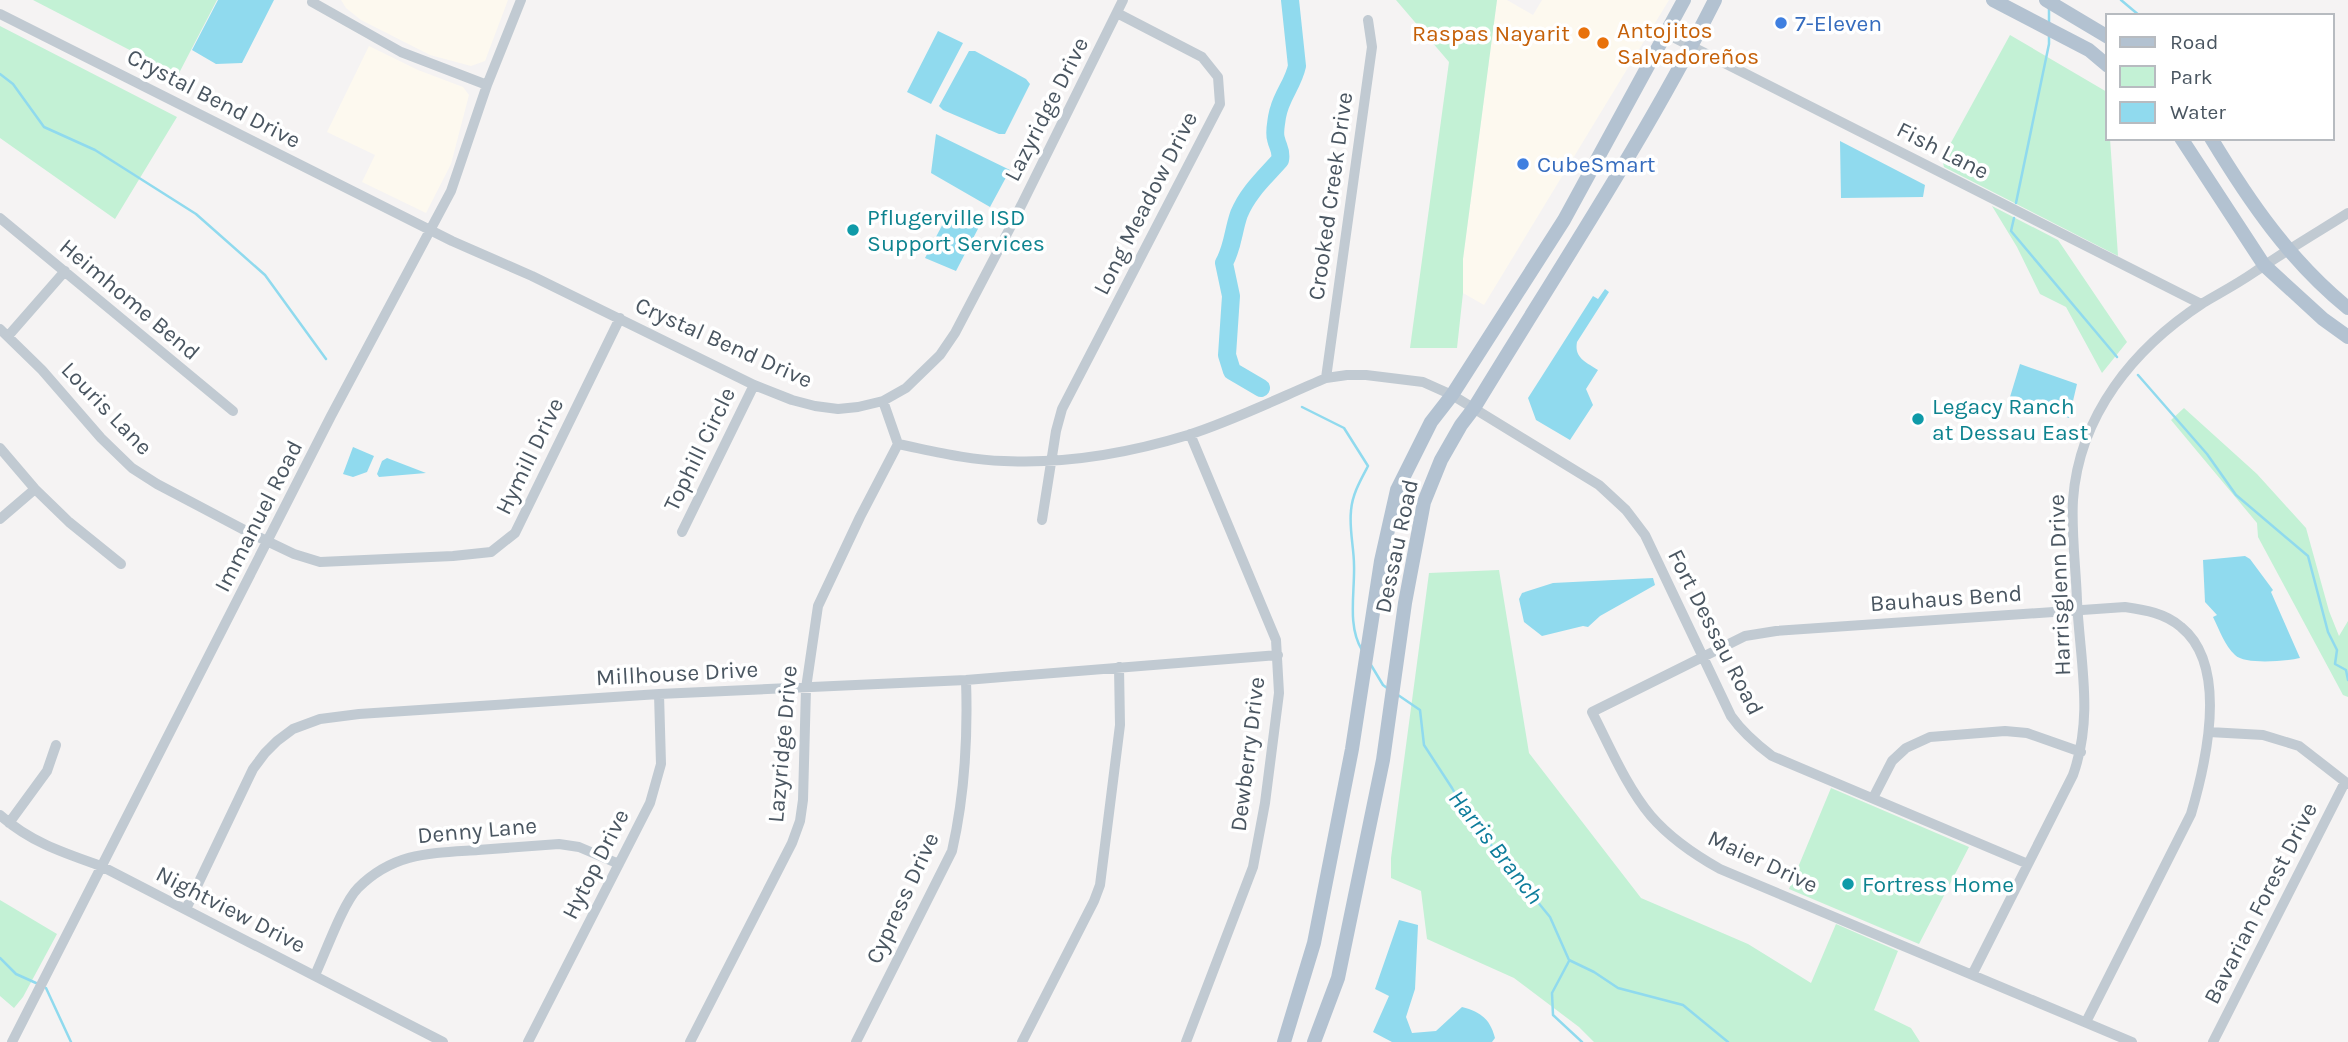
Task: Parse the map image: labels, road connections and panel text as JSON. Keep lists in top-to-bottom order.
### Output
{
  "streets": {
    "main road": ["Dessau Road"],
    "street": [
      "Crystal Bend Drive",
      "Lazyridge Drive",
      "Fish Lane",
      "Crooked Creek Drive",
      "Long Meadow Drive",
      "Heimhome Bend",
      "Louris Lane",
      "Tophill Circle",
      "Hymill Drive",
      "Immanuel Road",
      "Harrisglenn Drive",
      "Bauhaus Bend",
      "Fort Dessau Road",
      "Millhouse Drive",
      "Dewberry Drive",
      "Denny Lane",
      "Maier Drive",
      "Hytop Drive",
      "Cypress Drive",
      "Bavarian Forest Drive",
      "Nightview Drive"
    ]
  },
  "crossings": [
    ["Crystal Bend Drive", "Lazyridge Drive"],
    ["Crystal Bend Drive", "Tophill Circle"],
    ["Crystal Bend Drive", "Hymill Drive"],
    ["Crystal Bend Drive", "Immanuel Road"],
    ["Lazyridge Drive", "Long Meadow Drive"],
    ["Lazyridge Drive", "Millhouse Drive"],
    ["Fish Lane", "Dessau Road"],
    ["Fish Lane", "Harrisglenn Drive"],
    ["Louris Lane", "Hymill Drive"],
    ["Louris Lane", "Immanuel Road"],
    ["Hymill Drive", "Immanuel Road"],
    ["Immanuel Road", "Nightview Drive"],
    ["Dessau Road", "Fort Dessau Road"],
    ["Harrisglenn Drive", "Bauhaus Bend"],
    ["Harrisglenn Drive", "Fort Dessau Road"],
    ["Harrisglenn Drive", "Maier Drive"],
    ["Bauhaus Bend", "Fort Dessau Road"],
    ["Bauhaus Bend", "Maier Drive"],
    ["Millhouse Drive", "Dewberry Drive"],
    ["Millhouse Drive", "Hytop Drive"],
    ["Millhouse Drive", "Cypress Drive"],
    ["Millhouse Drive", "Nightview Drive"],
    ["Denny Lane", "Hytop Drive"],
    ["Denny Lane", "Nightview Drive"]
  ],
  "water": ["Harris Branch"],
  "places": [
    "7-Eleven",
    "Raspas Nayarit",
    "Antojitos Salvadoreños",
    "CubeSmart",
    "Pflugerville ISD Support Services",
    "Legacy Ranch at Dessau East",
    "Fortress Home"
  ],
  "legend": ["Road", "Park", "Water"]
}
